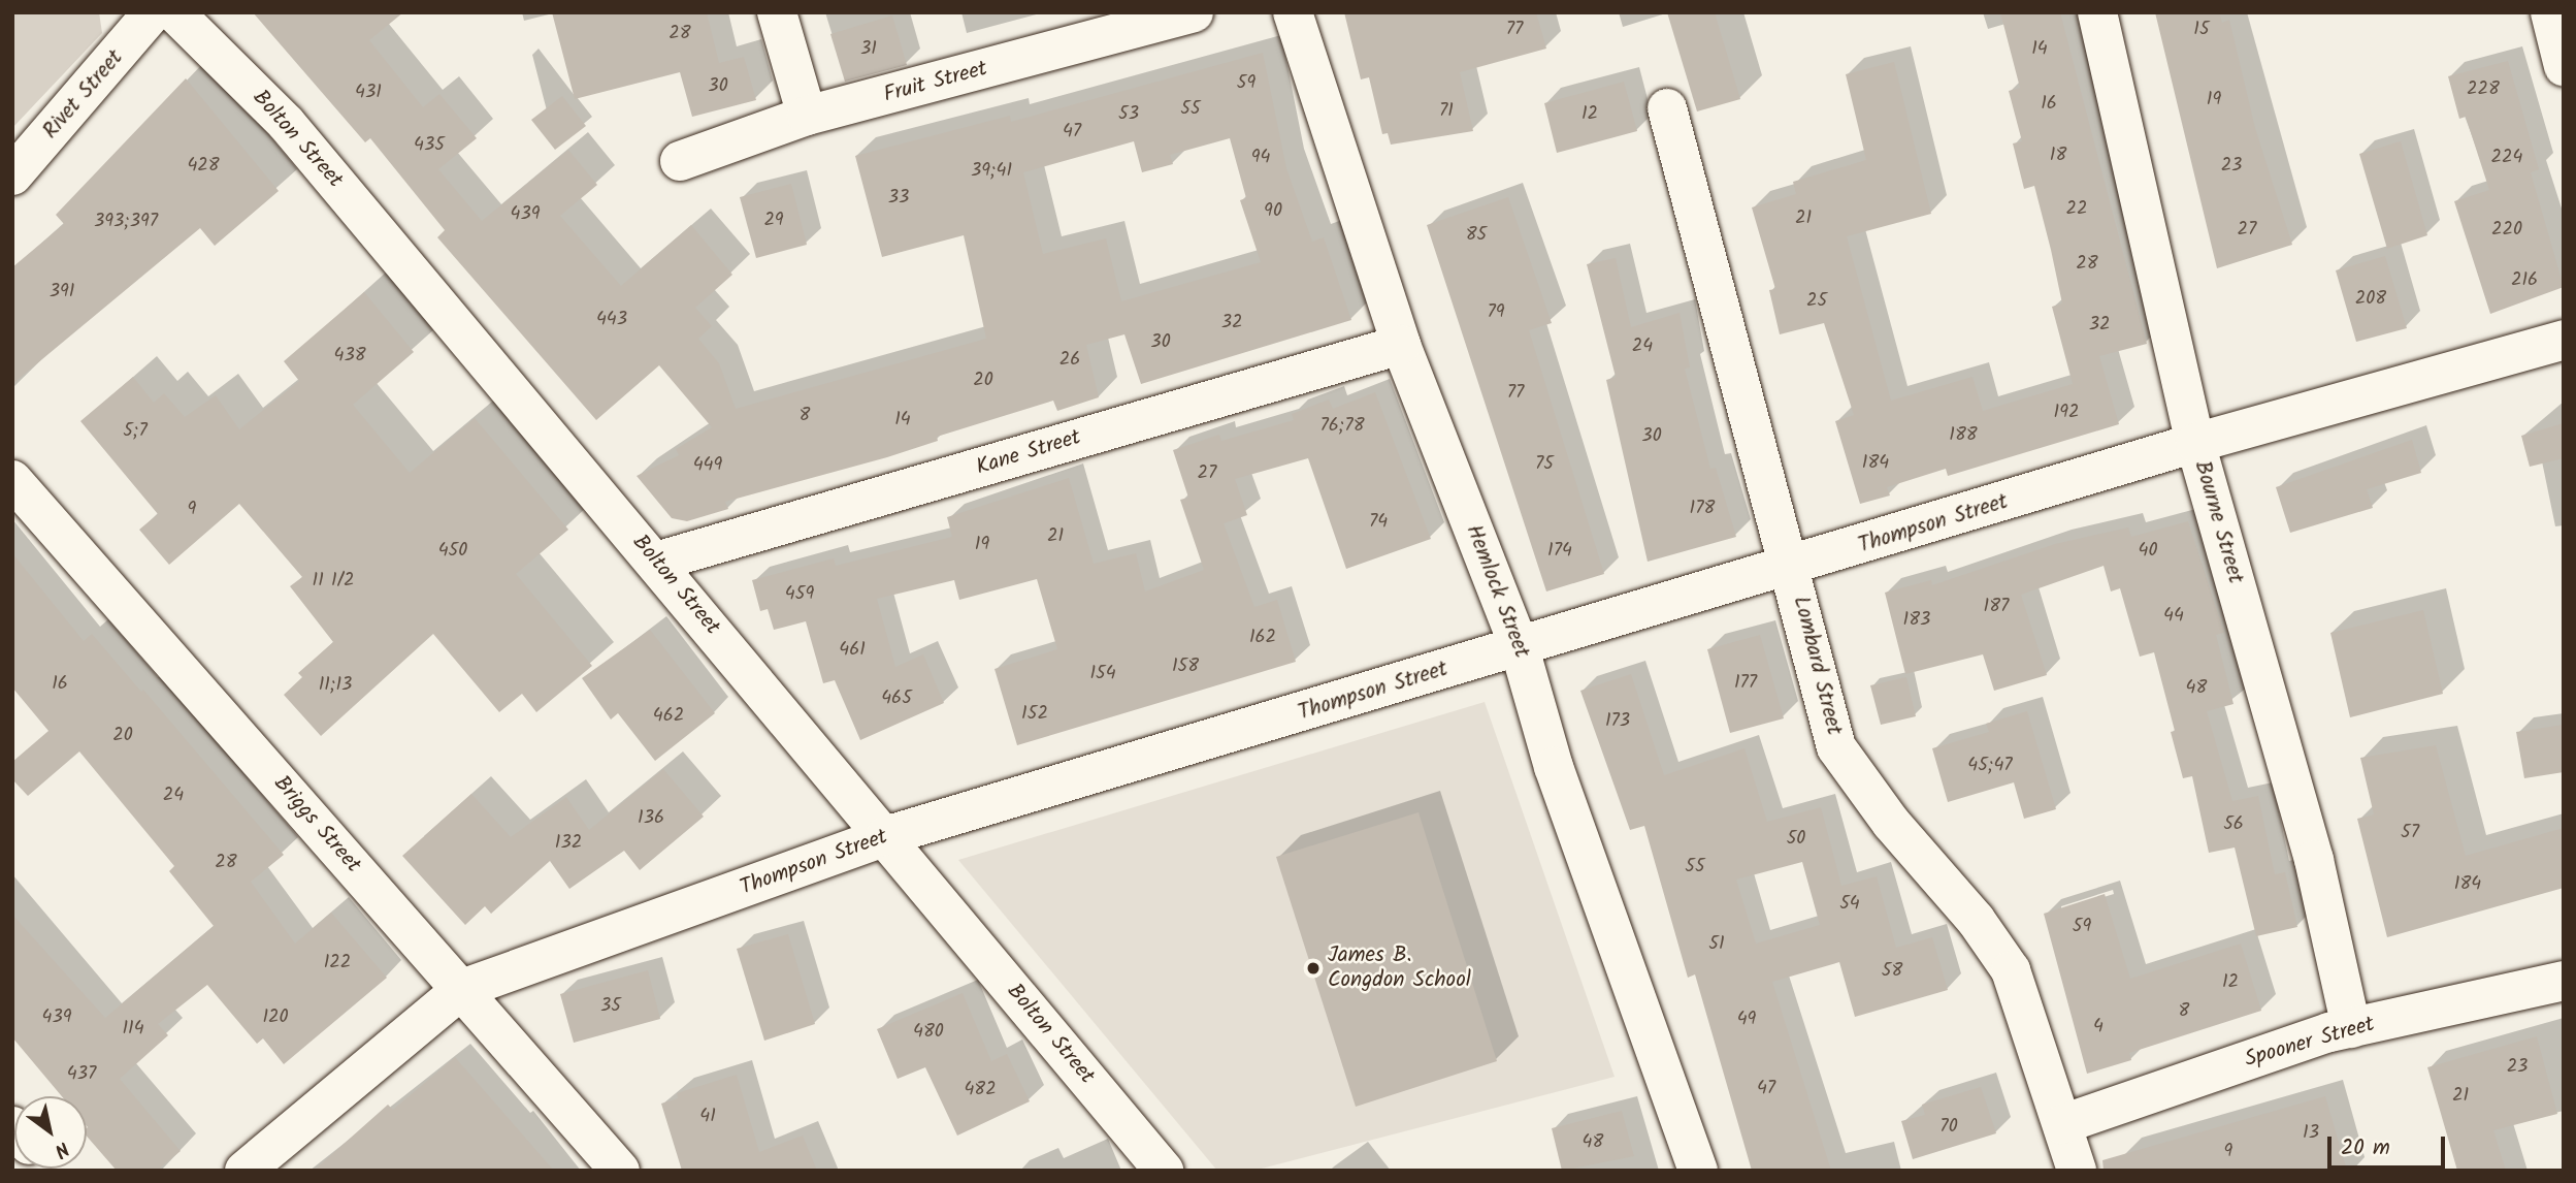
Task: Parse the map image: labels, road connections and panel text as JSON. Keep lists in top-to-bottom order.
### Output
{
  "streets": {
    "street": [
      "Fruit Street",
      "Rivet Street",
      "Bolton Street",
      "Kane Street",
      "Bourne Street",
      "Thompson Street",
      "Hemlock Street",
      "Lombard Street",
      "Briggs Street",
      "Spooner Street"
    ]
  },
  "crossings": [
    ["Bolton Street", "Kane Street"],
    ["Bolton Street", "Thompson Street"],
    ["Kane Street", "Hemlock Street"],
    ["Bourne Street", "Thompson Street"],
    ["Bourne Street", "Spooner Street"],
    ["Thompson Street", "Hemlock Street"],
    ["Thompson Street", "Lombard Street"],
    ["Thompson Street", "Briggs Street"],
    ["Lombard Street", "Spooner Street"]
  ],
  "places": ["James B. Congdon School"],
  "house_numbers": [
    "77",
    "15",
    "28",
    "31",
    "14",
    "59",
    "30",
    "228",
    "431",
    "19",
    "16",
    "55",
    "71",
    "53",
    "12",
    "47",
    "435",
    "18",
    "94",
    "224",
    "428",
    "23",
    "39;41",
    "33",
    "22",
    "90",
    "439",
    "21",
    "29",
    "393;397",
    "27",
    "220",
    "85",
    "28",
    "216",
    "391",
    "208",
    "25",
    "79",
    "443",
    "32",
    "32",
    "30",
    "24",
    "438",
    "26",
    "20",
    "77",
    "192",
    "8",
    "14",
    "76;78",
    "5;7",
    "188",
    "30",
    "184",
    "75",
    "449",
    "27",
    "178",
    "9",
    "74",
    "21",
    "19",
    "450",
    "174",
    "40",
    "11 1/2",
    "459",
    "187",
    "44",
    "183",
    "162",
    "461",
    "158",
    "154",
    "177",
    "16",
    "11;13",
    "48",
    "465",
    "152",
    "462",
    "173",
    "20",
    "45;47",
    "24",
    "136",
    "56",
    "57",
    "50",
    "132",
    "28",
    "55",
    "184",
    "54",
    "59",
    "51",
    "122",
    "58",
    "12",
    "35",
    "8",
    "439",
    "120",
    "49",
    "4",
    "114",
    "480",
    "23",
    "437",
    "47",
    "482",
    "21",
    "41",
    "70",
    "13",
    "48",
    "9"
  ],
  "scale_bar": "20 m",
  "north": "bottom right"
}
